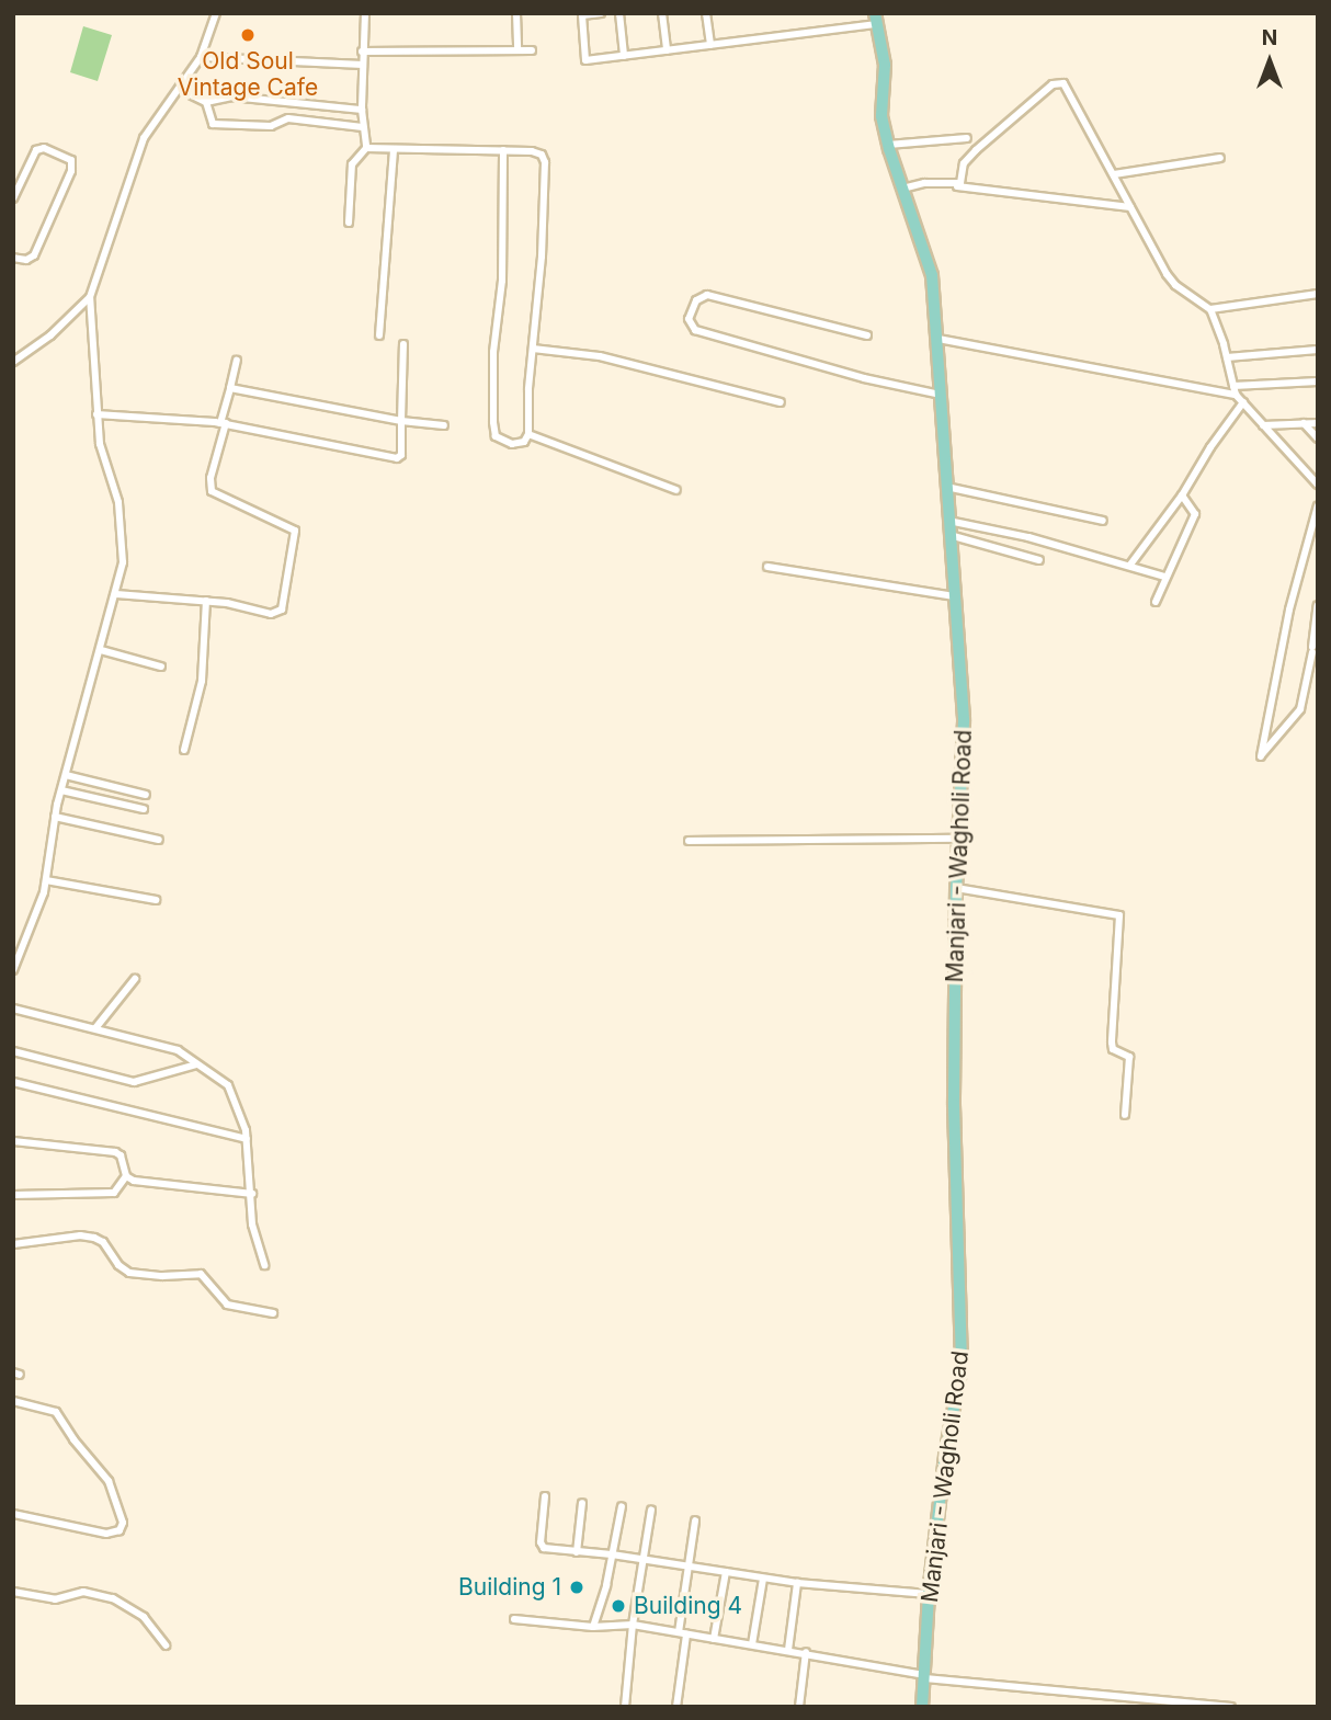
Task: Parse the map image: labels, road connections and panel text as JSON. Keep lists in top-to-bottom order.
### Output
{
  "streets": {
    "main road": ["Manjari - Wagholi Road"]
  },
  "places": ["Old Soul Vintage Cafe", "Building 1", "Building 4"],
  "north": "top"
}
